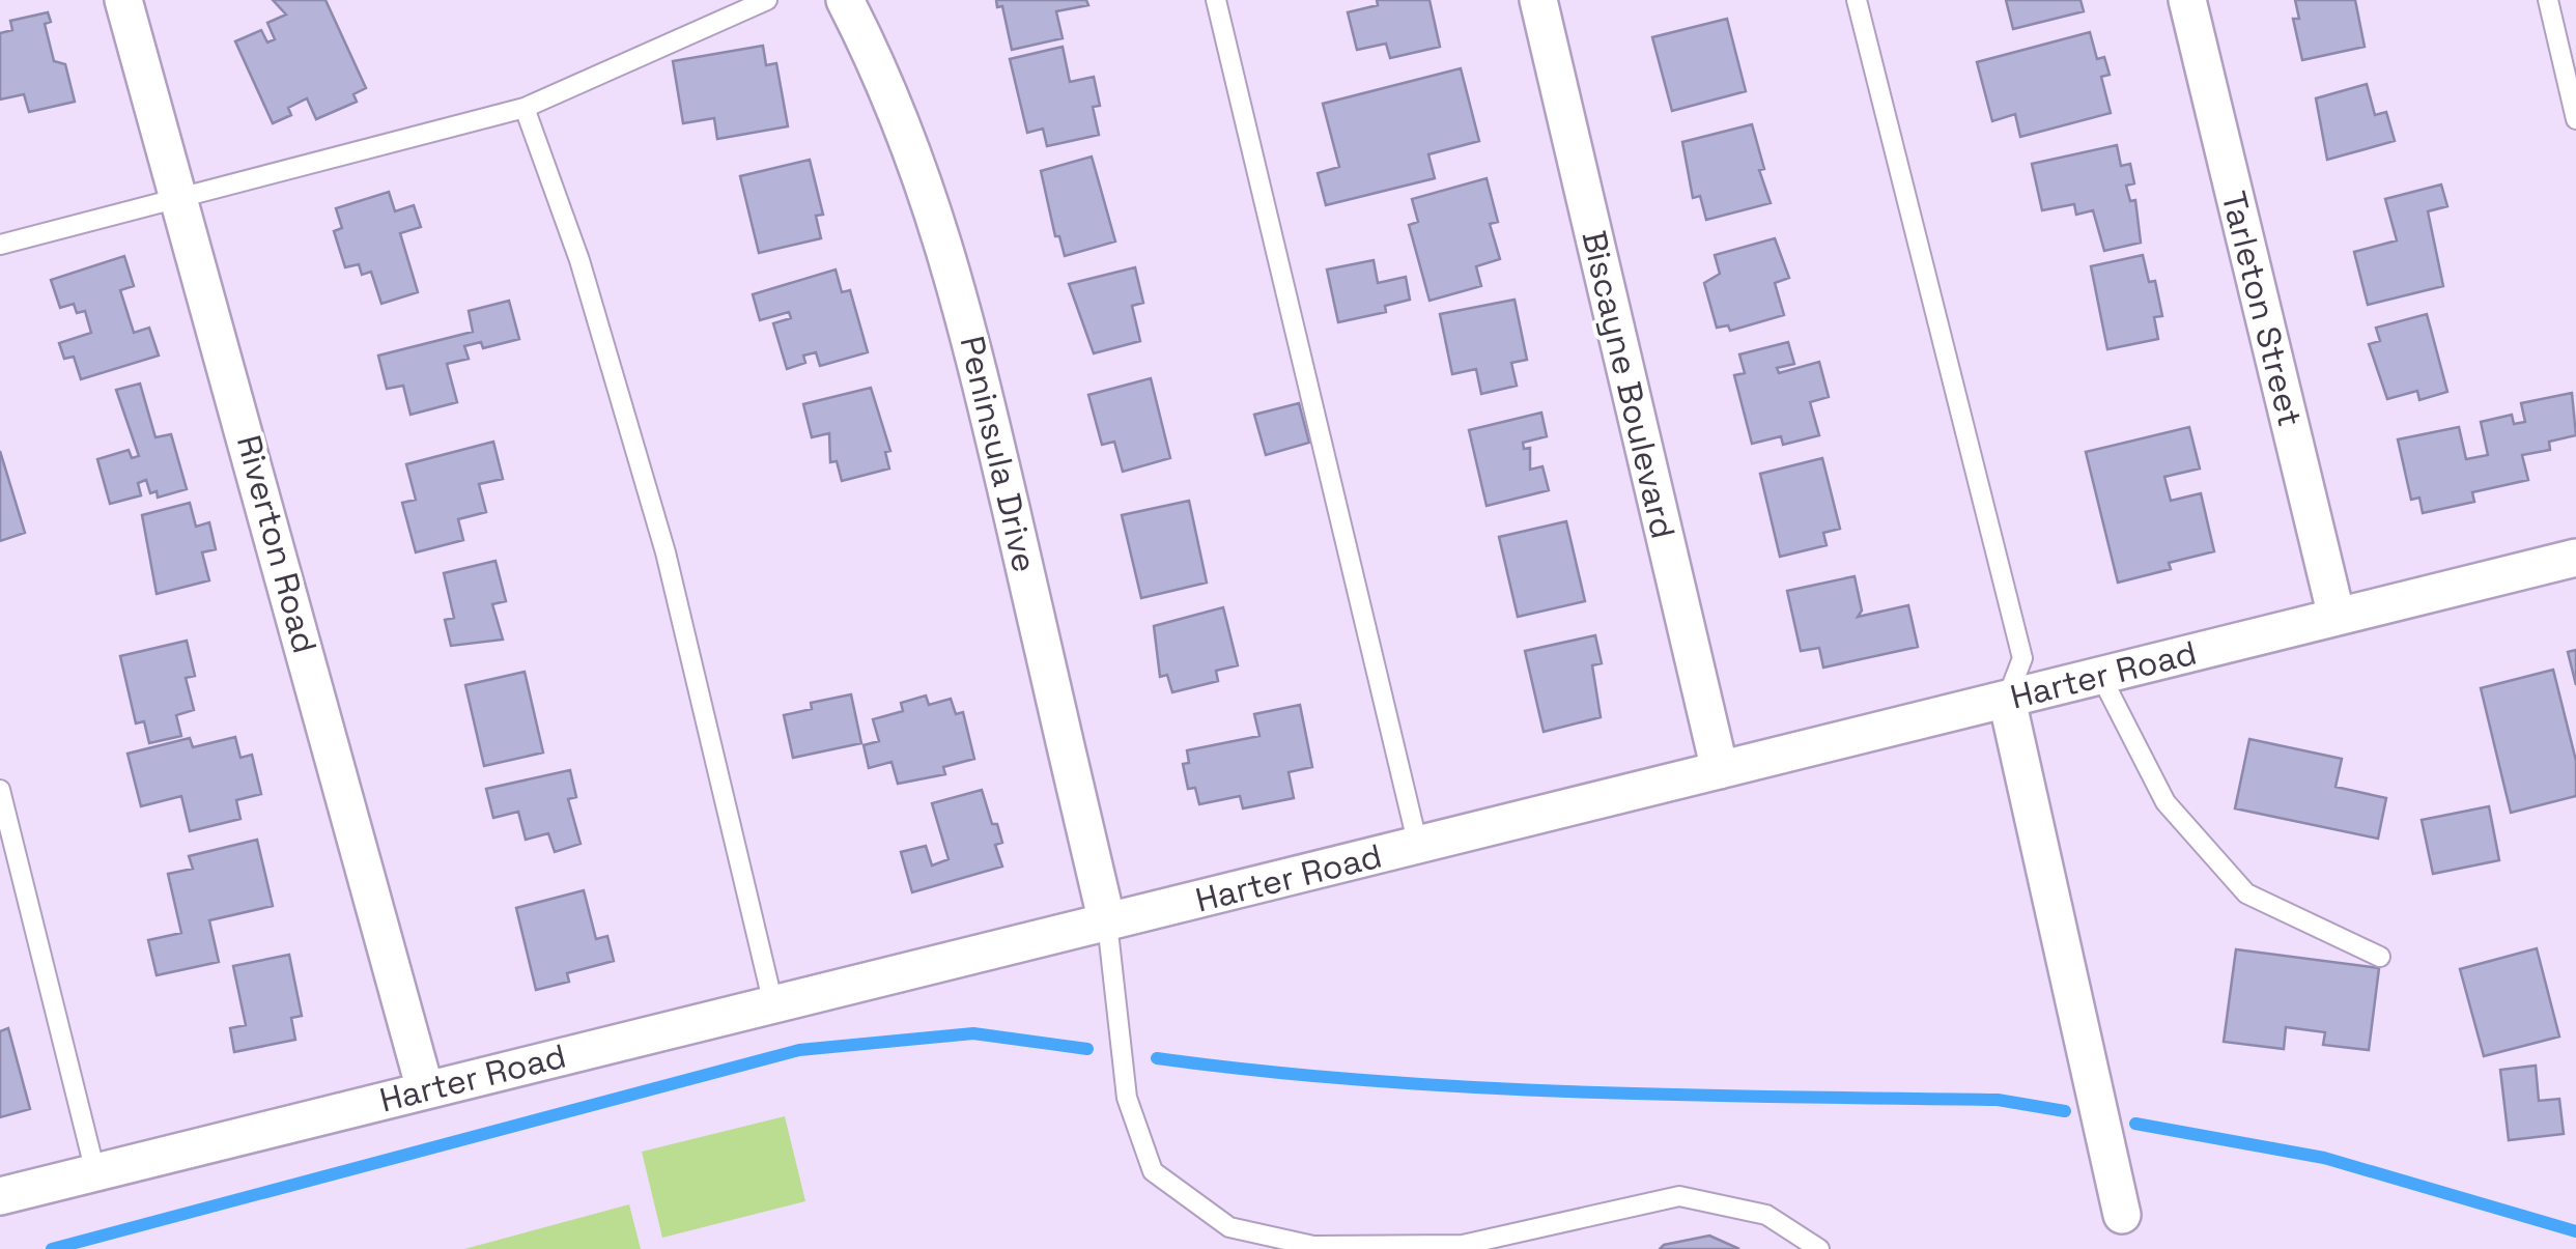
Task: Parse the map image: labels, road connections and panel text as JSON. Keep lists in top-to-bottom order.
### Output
{
  "streets": {
    "street": [
      "Tarleton Street",
      "Biscayne Boulevard",
      "Peninsula Drive",
      "Riverton Road",
      "Harter Road"
    ]
  },
  "crossings": [
    ["Tarleton Street", "Harter Road"],
    ["Biscayne Boulevard", "Harter Road"],
    ["Peninsula Drive", "Harter Road"],
    ["Riverton Road", "Harter Road"]
  ]
}
